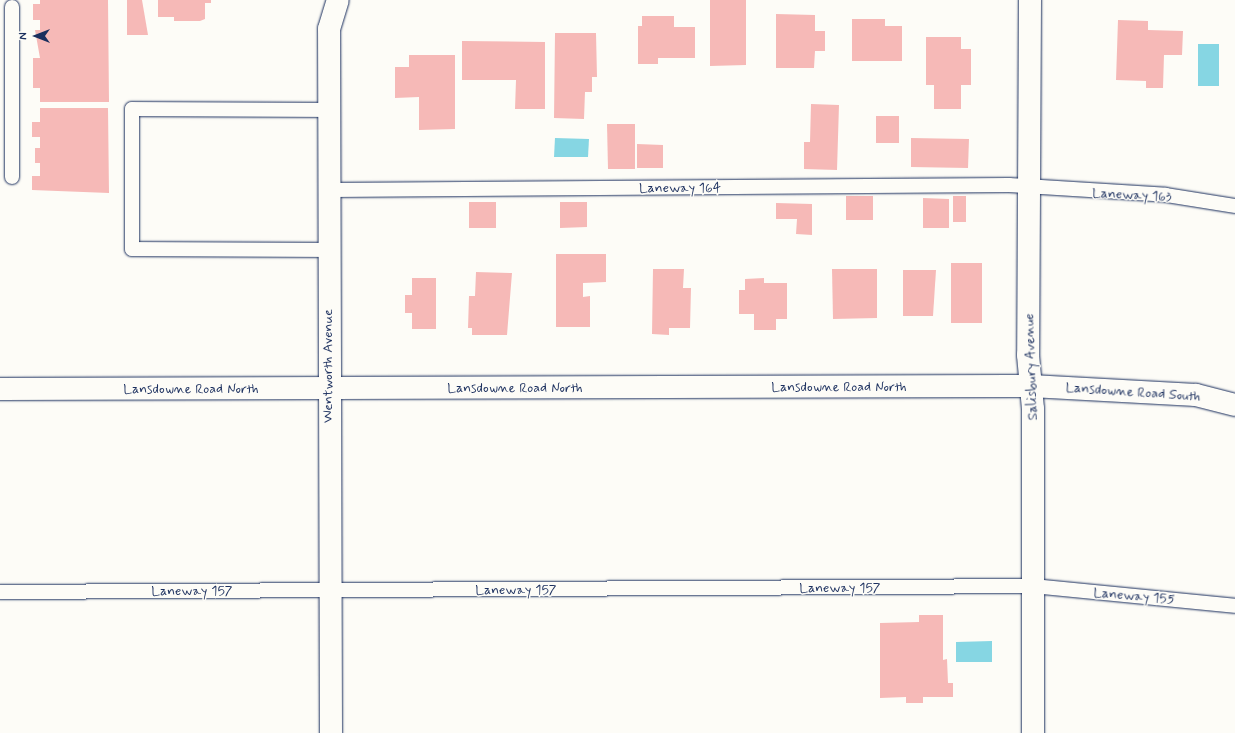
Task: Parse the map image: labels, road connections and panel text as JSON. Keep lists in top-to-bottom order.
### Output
{
  "streets": {
    "street": [
      "Wentworth Avenue",
      "Salisbury Avenue",
      "Lansdowne Road North",
      "Lansdowne Road South"
    ],
    "lane": [
      "Laneway 164",
      "Laneway 163",
      "Laneway 157",
      "Laneway 155"
    ]
  },
  "crossings": [
    ["Laneway 164", "Laneway 163"],
    ["Laneway 164", "Wentworth Avenue"],
    ["Laneway 164", "Salisbury Avenue"],
    ["Laneway 163", "Salisbury Avenue"],
    ["Wentworth Avenue", "Lansdowne Road North"],
    ["Wentworth Avenue", "Laneway 157"],
    ["Salisbury Avenue", "Lansdowne Road North"],
    ["Salisbury Avenue", "Lansdowne Road South"],
    ["Salisbury Avenue", "Laneway 157"],
    ["Salisbury Avenue", "Laneway 155"],
    ["Lansdowne Road North", "Lansdowne Road South"],
    ["Laneway 157", "Laneway 155"]
  ],
  "north": "left"
}
